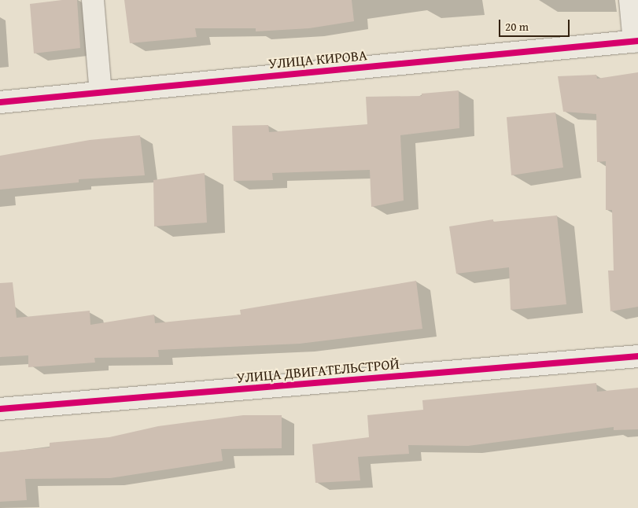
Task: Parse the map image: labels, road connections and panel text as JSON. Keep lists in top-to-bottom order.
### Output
{
  "streets": {
    "street": ["УЛИЦА КИРОВА", "УЛИЦА ДВИГАТЕЛЬСТРОЙ"]
  },
  "scale_bar": "20 m"
}
